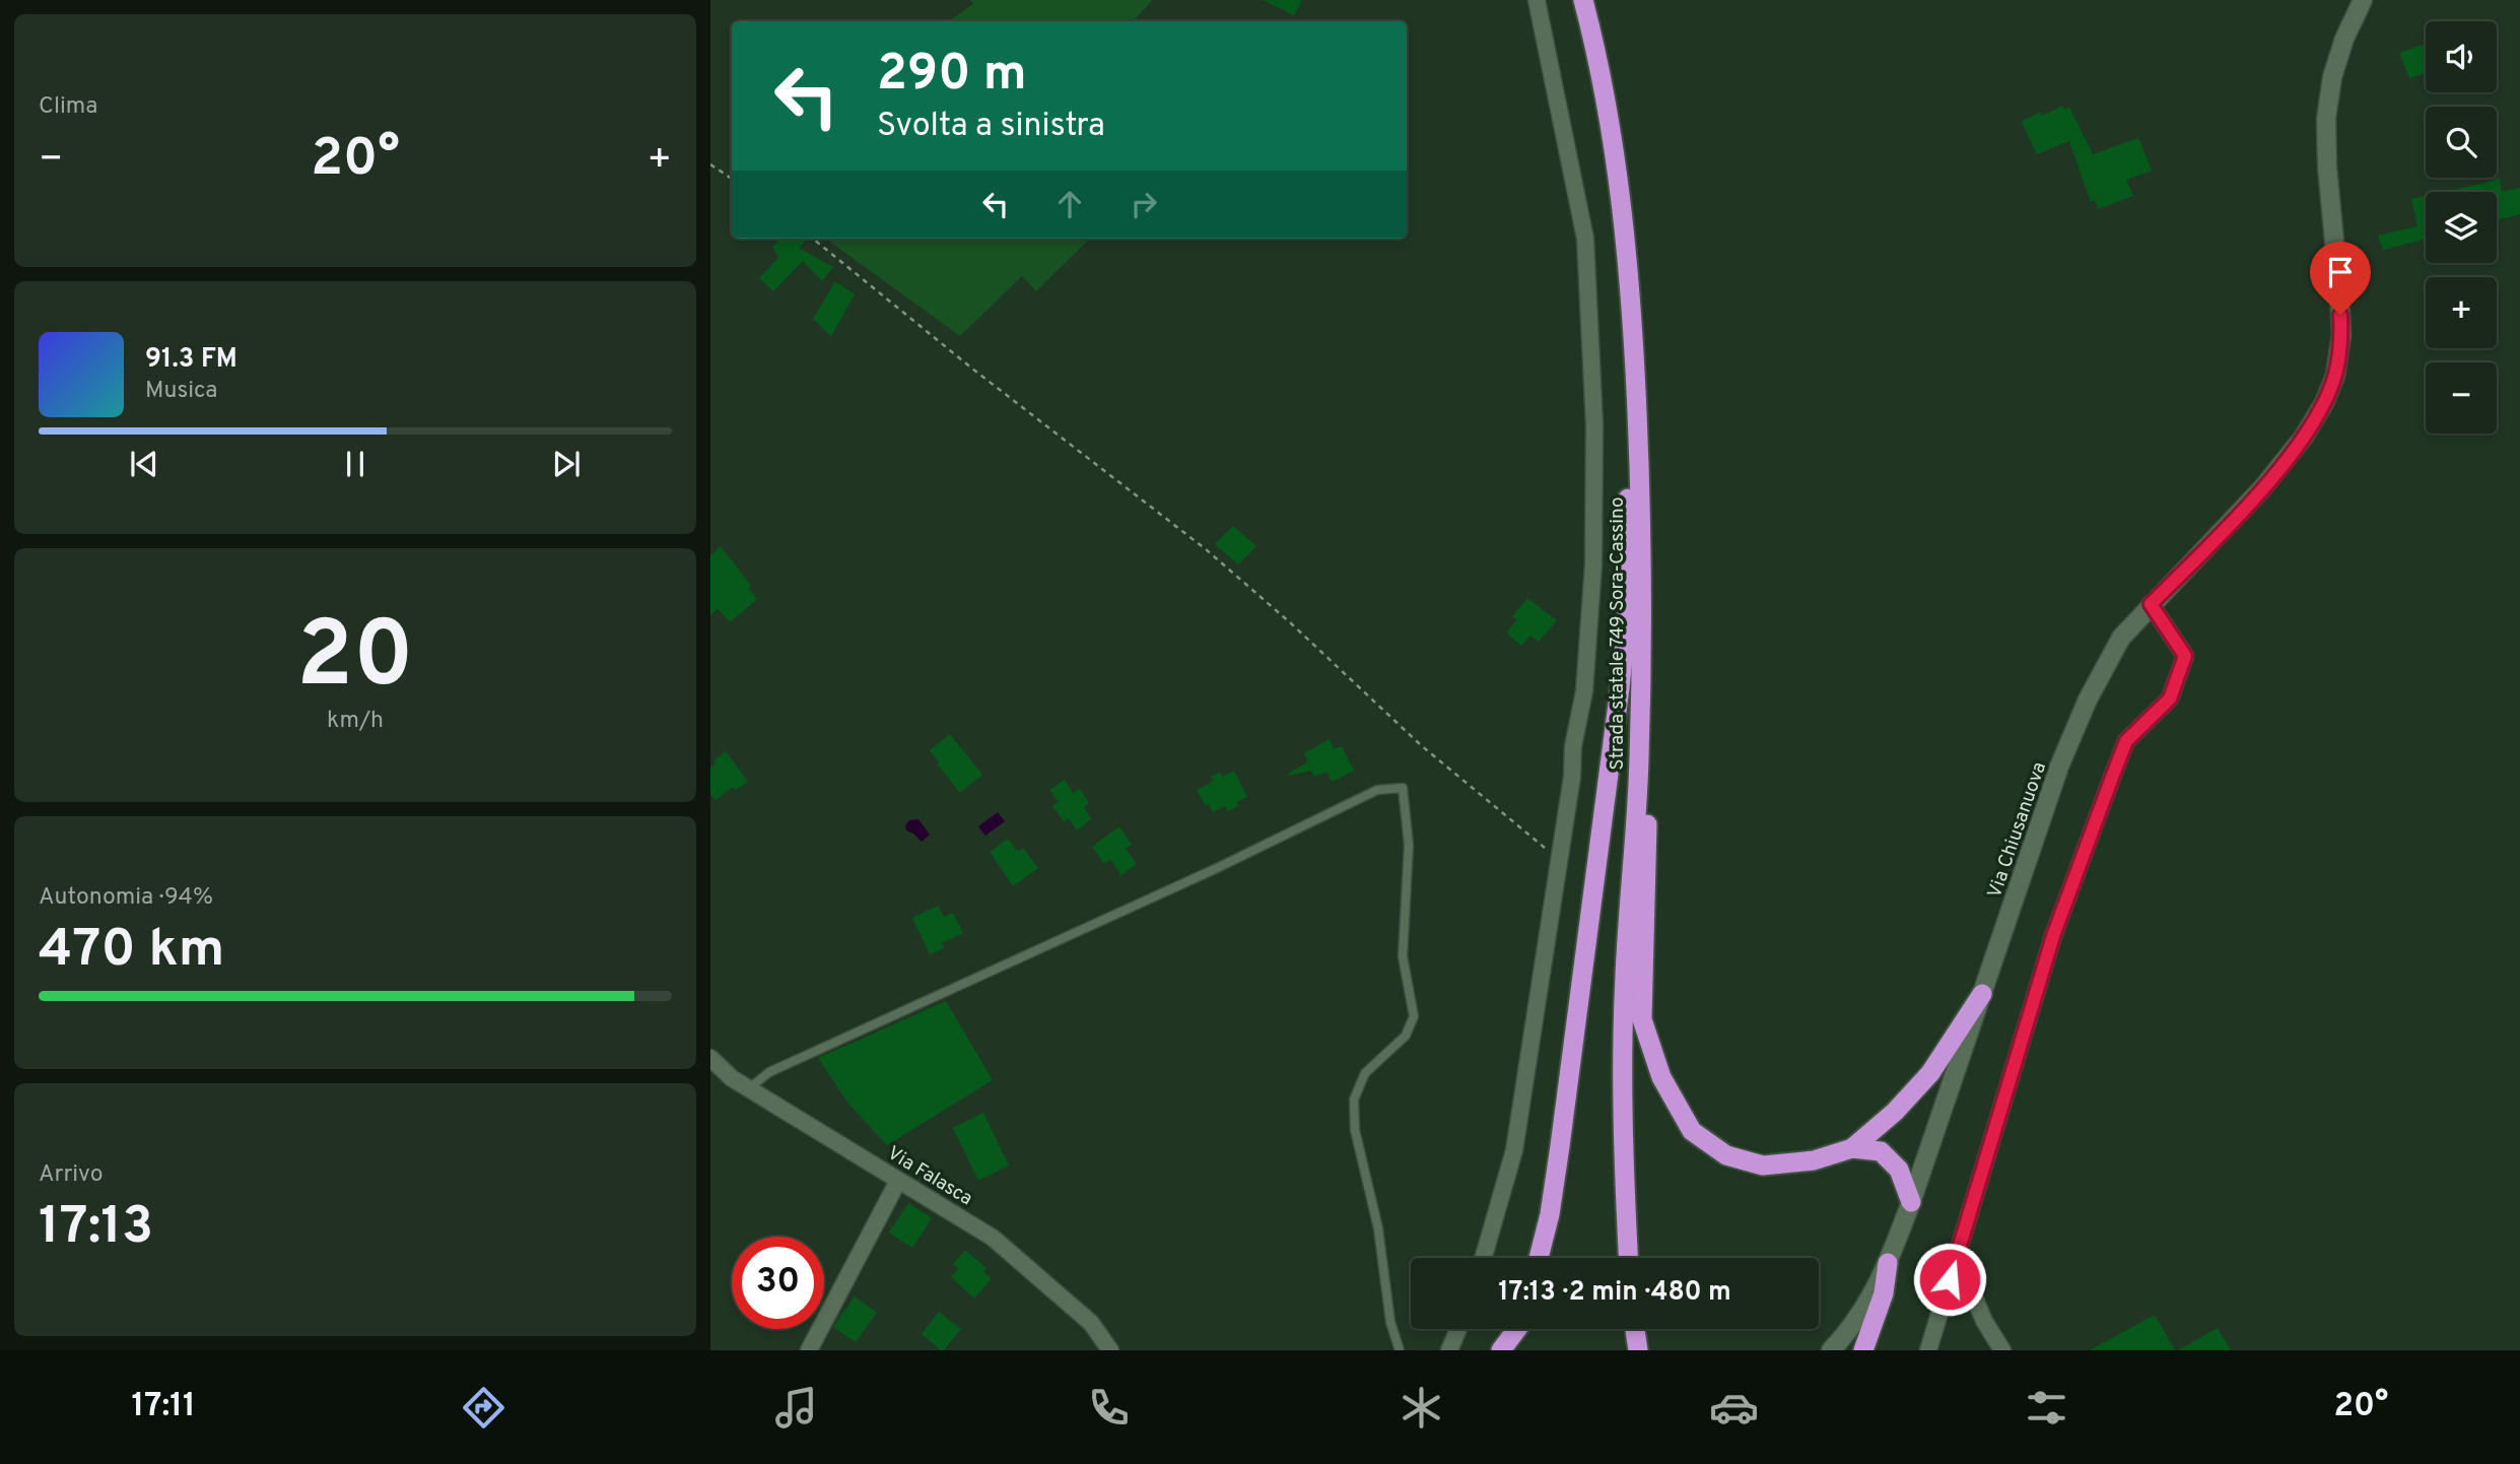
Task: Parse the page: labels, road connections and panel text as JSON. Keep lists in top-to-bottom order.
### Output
{
  "streets": {
    "highway": ["Strada statale 749 Sora-Cassino"],
    "street": ["Via Chiusanuova", "Via Falasca"]
  },
  "page": {
    "tile": [
      "Clima",
      ["20", "km/h"],
      ["Autonomia · 94%", "470 km"],
      ["Arrivo", "17:13"]
    ],
    "map_buttons": ["+", "−"],
    "turn": ["290 m", "Svolta a sinistra"],
    "heat": ["−", "20°", "+"],
    "song": ["91.3 FM", "Musica"],
    "limit": "30",
    "trip": "17:13 · 2 min · 480 m",
    "tabs": ["17:11", "20°"]
  }
}
